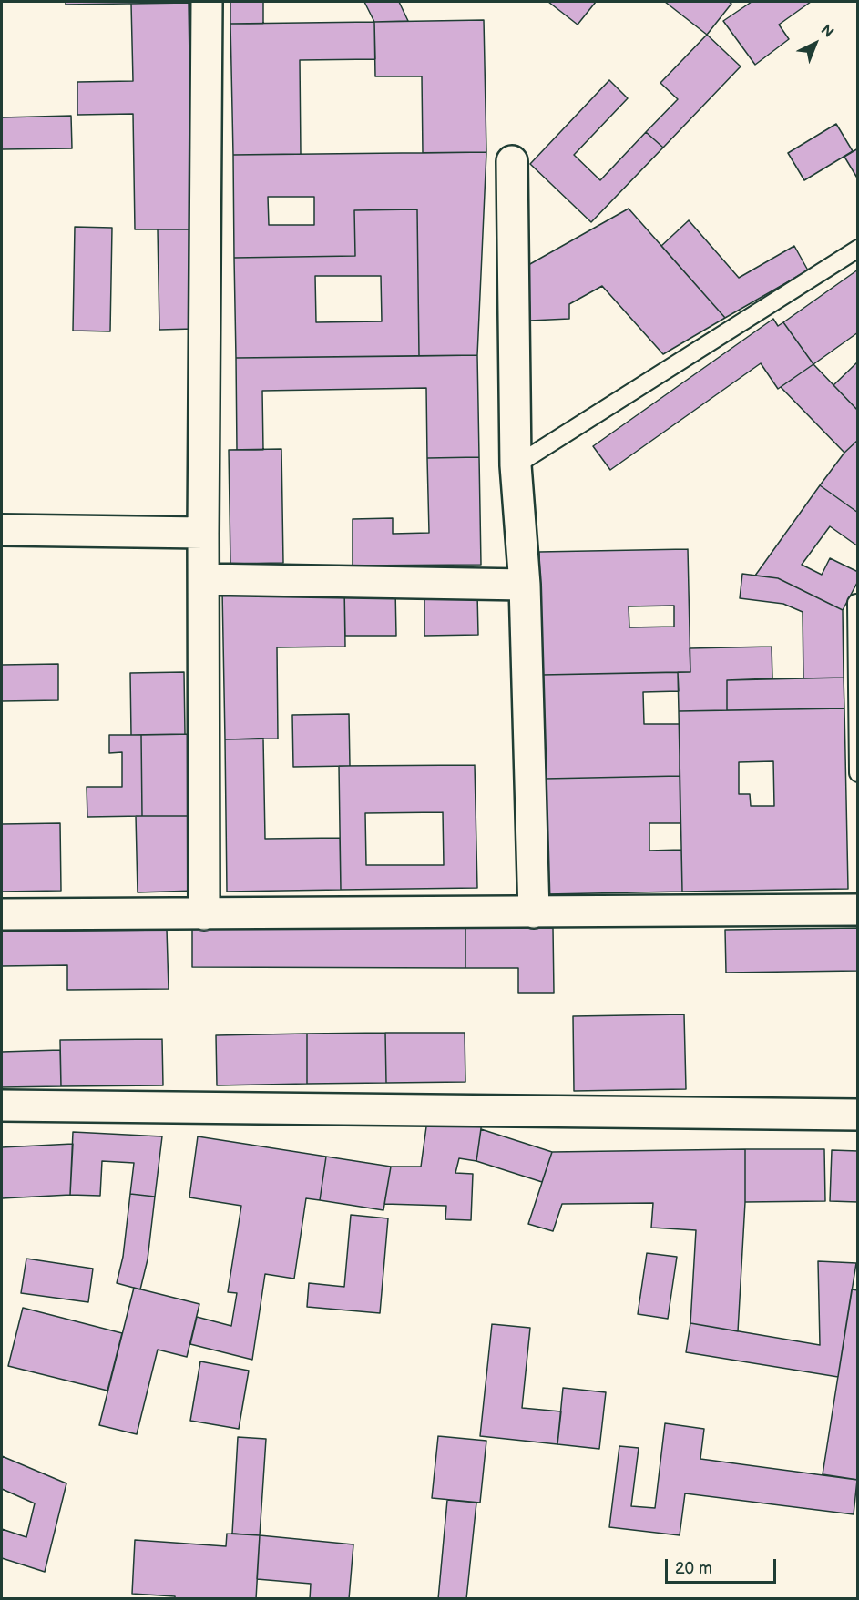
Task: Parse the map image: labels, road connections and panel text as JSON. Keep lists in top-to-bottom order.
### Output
{
  "scale_bar": "20 m",
  "north": "top right"
}
